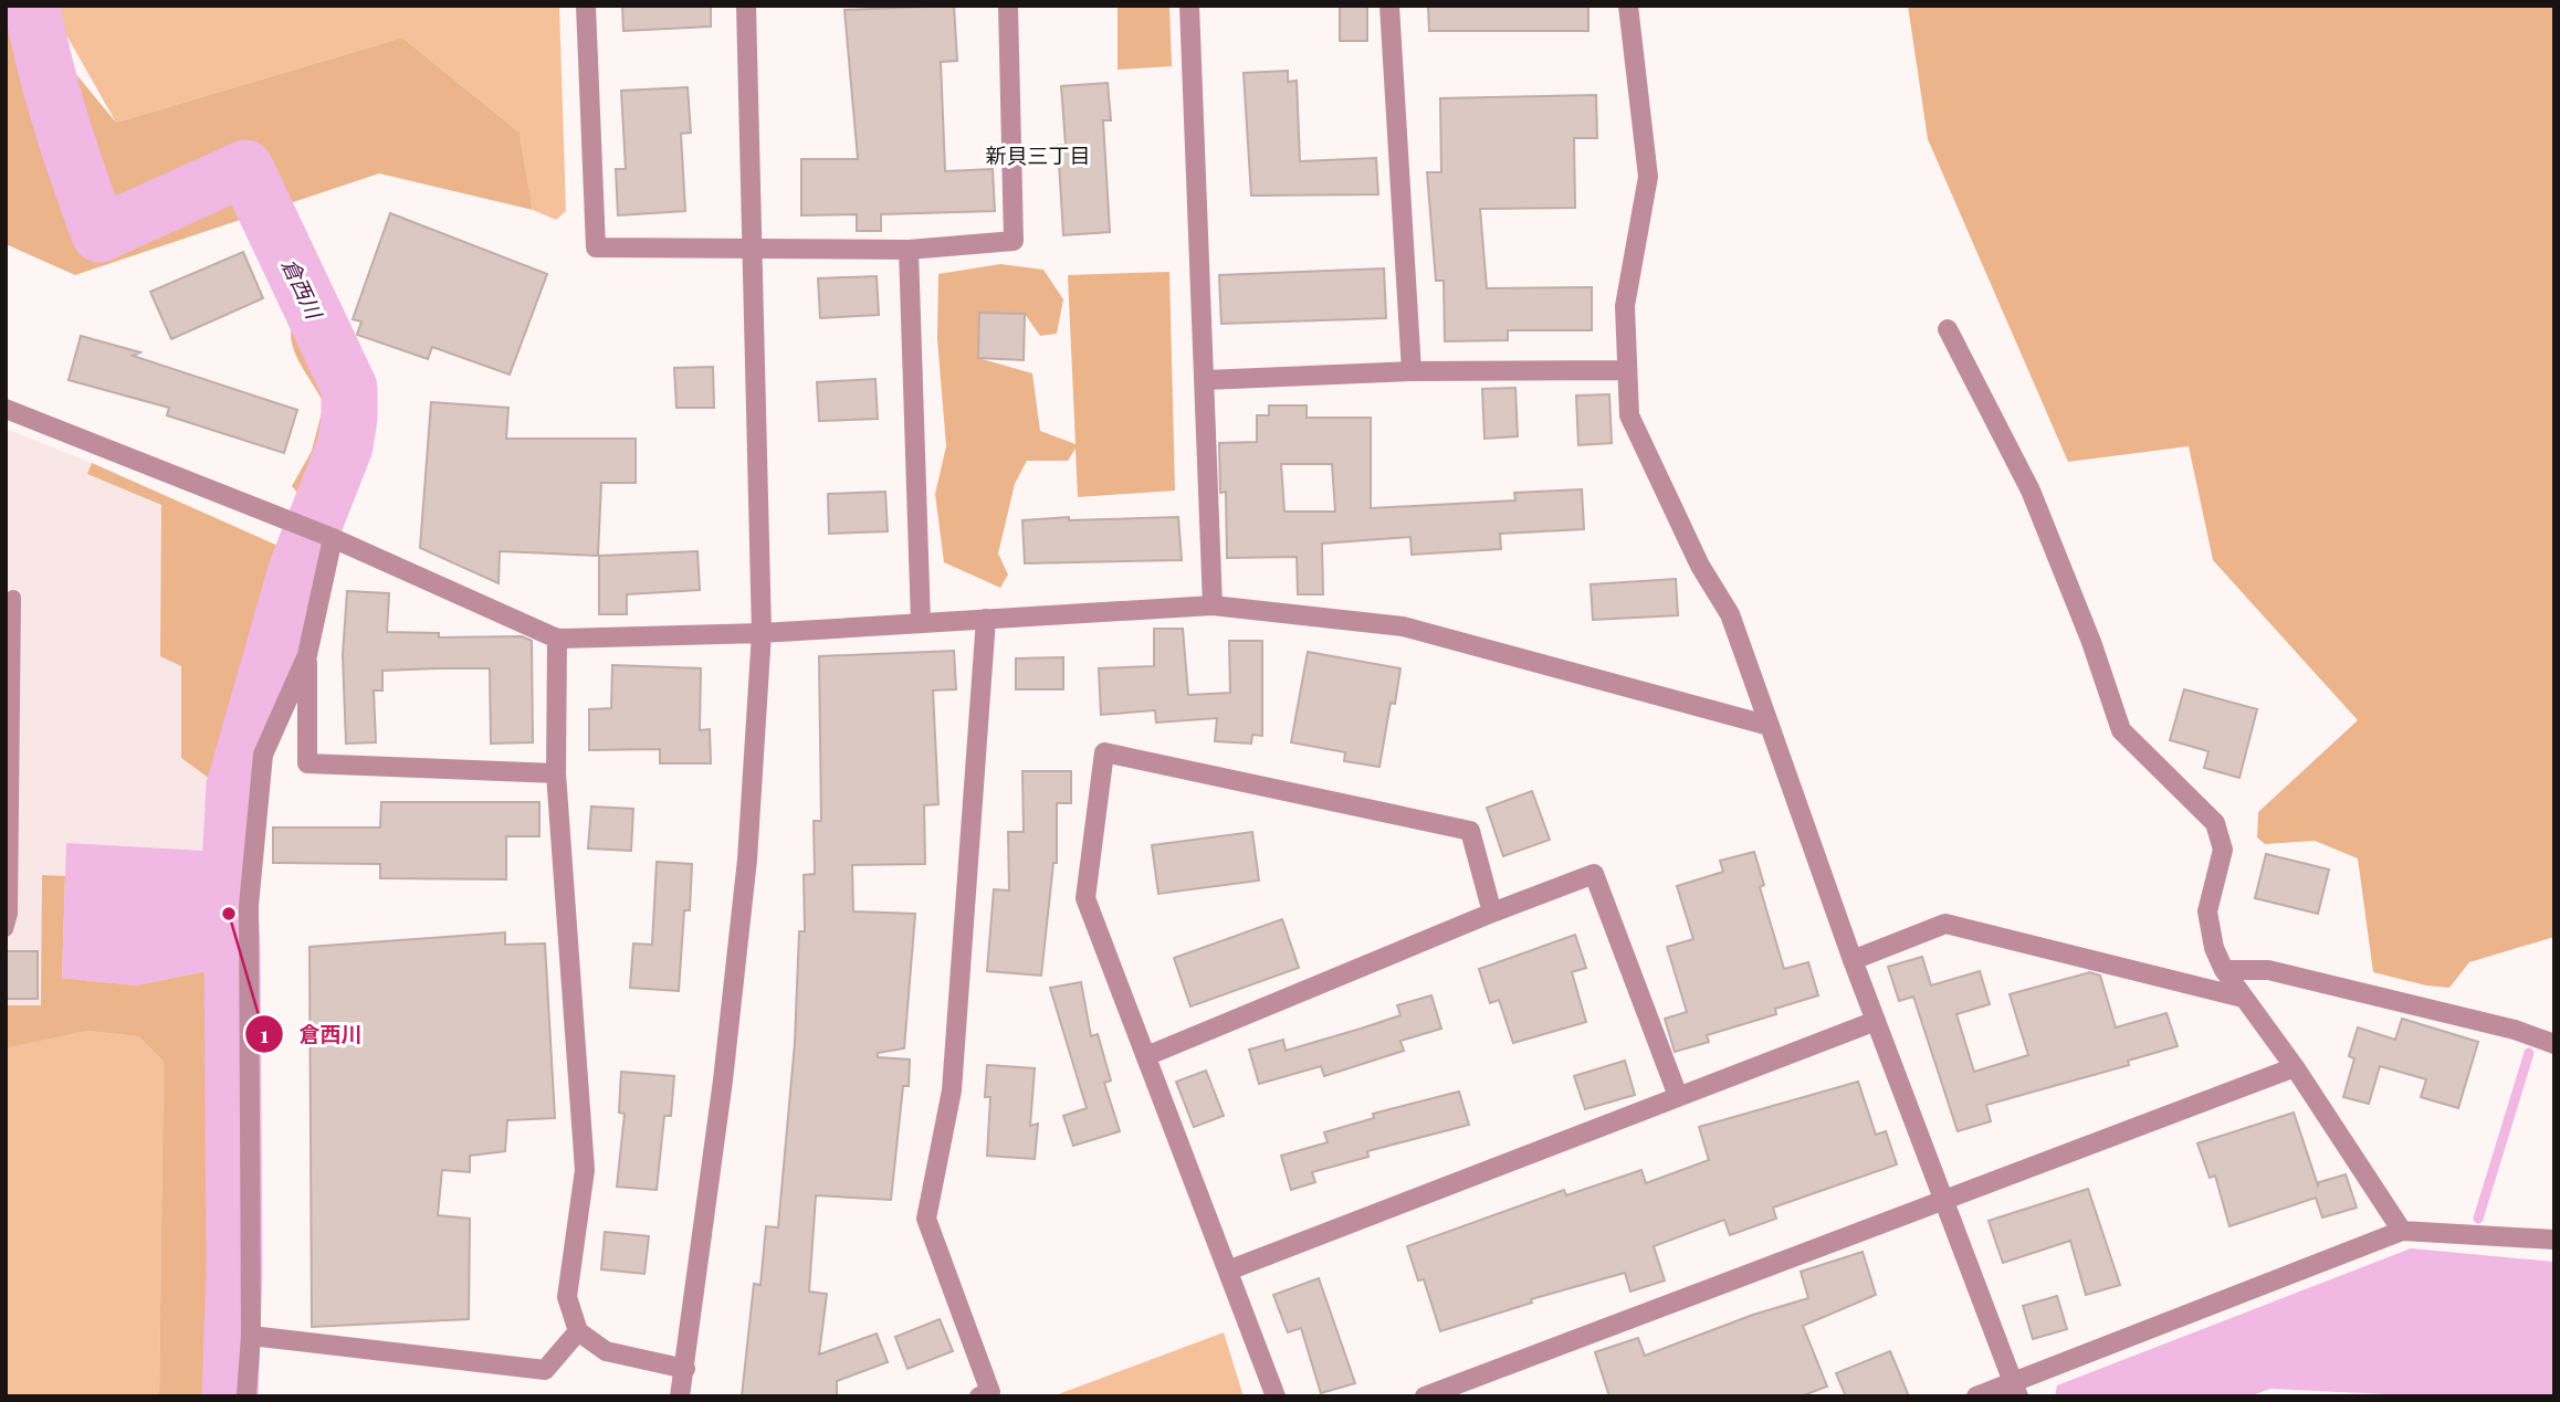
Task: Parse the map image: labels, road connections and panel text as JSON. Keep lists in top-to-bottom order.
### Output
{
  "districts": ["新貝三丁目"],
  "water": ["倉西川"],
  "places": ["倉西川"]
}
